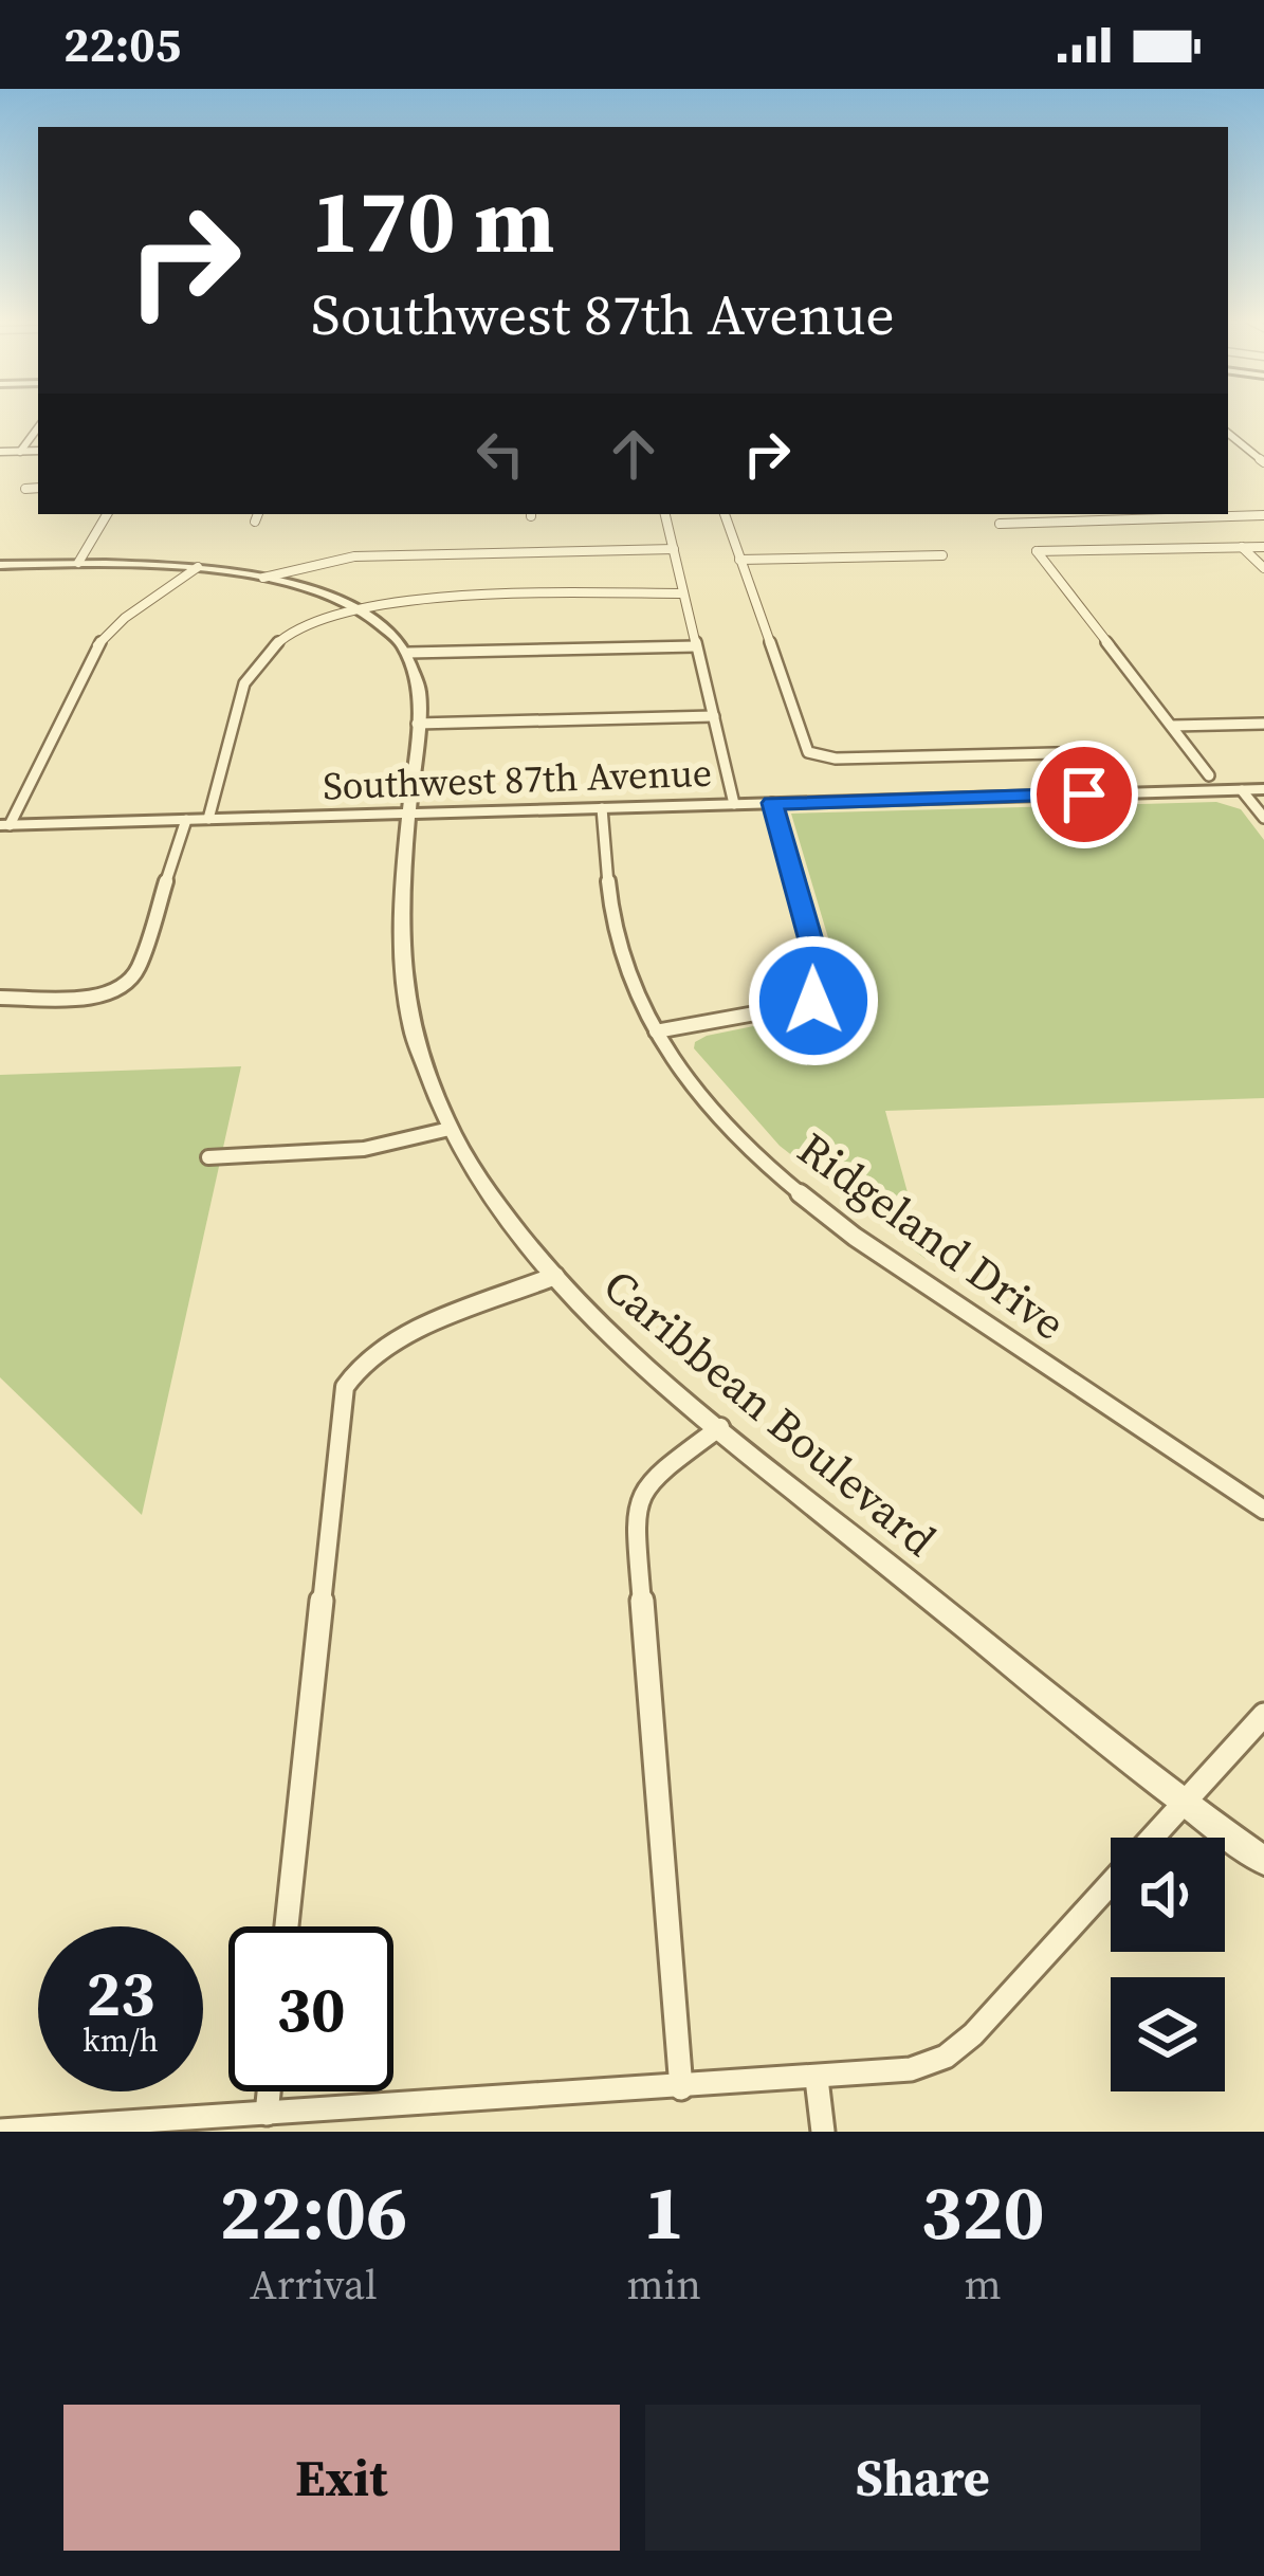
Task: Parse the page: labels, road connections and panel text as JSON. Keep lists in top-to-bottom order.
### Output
{
  "streets": {
    "street": ["Southwest 87th Avenue", "Ridgeland Drive", "Caribbean Boulevard"]
  },
  "crossings": [
    ["Southwest 87th Avenue", "Ridgeland Drive"],
    ["Southwest 87th Avenue", "Caribbean Boulevard"]
  ],
  "page": {
    "status": "22:05",
    "turn": ["170 m", "Southwest 87th Avenue"],
    "speed": "23 km/h",
    "limit": "30",
    "eta": [
      "22:06",
      "Arrival",
      "1",
      "min",
      "320",
      "m"
    ],
    "buttons": ["Exit", "Share"]
  }
}
